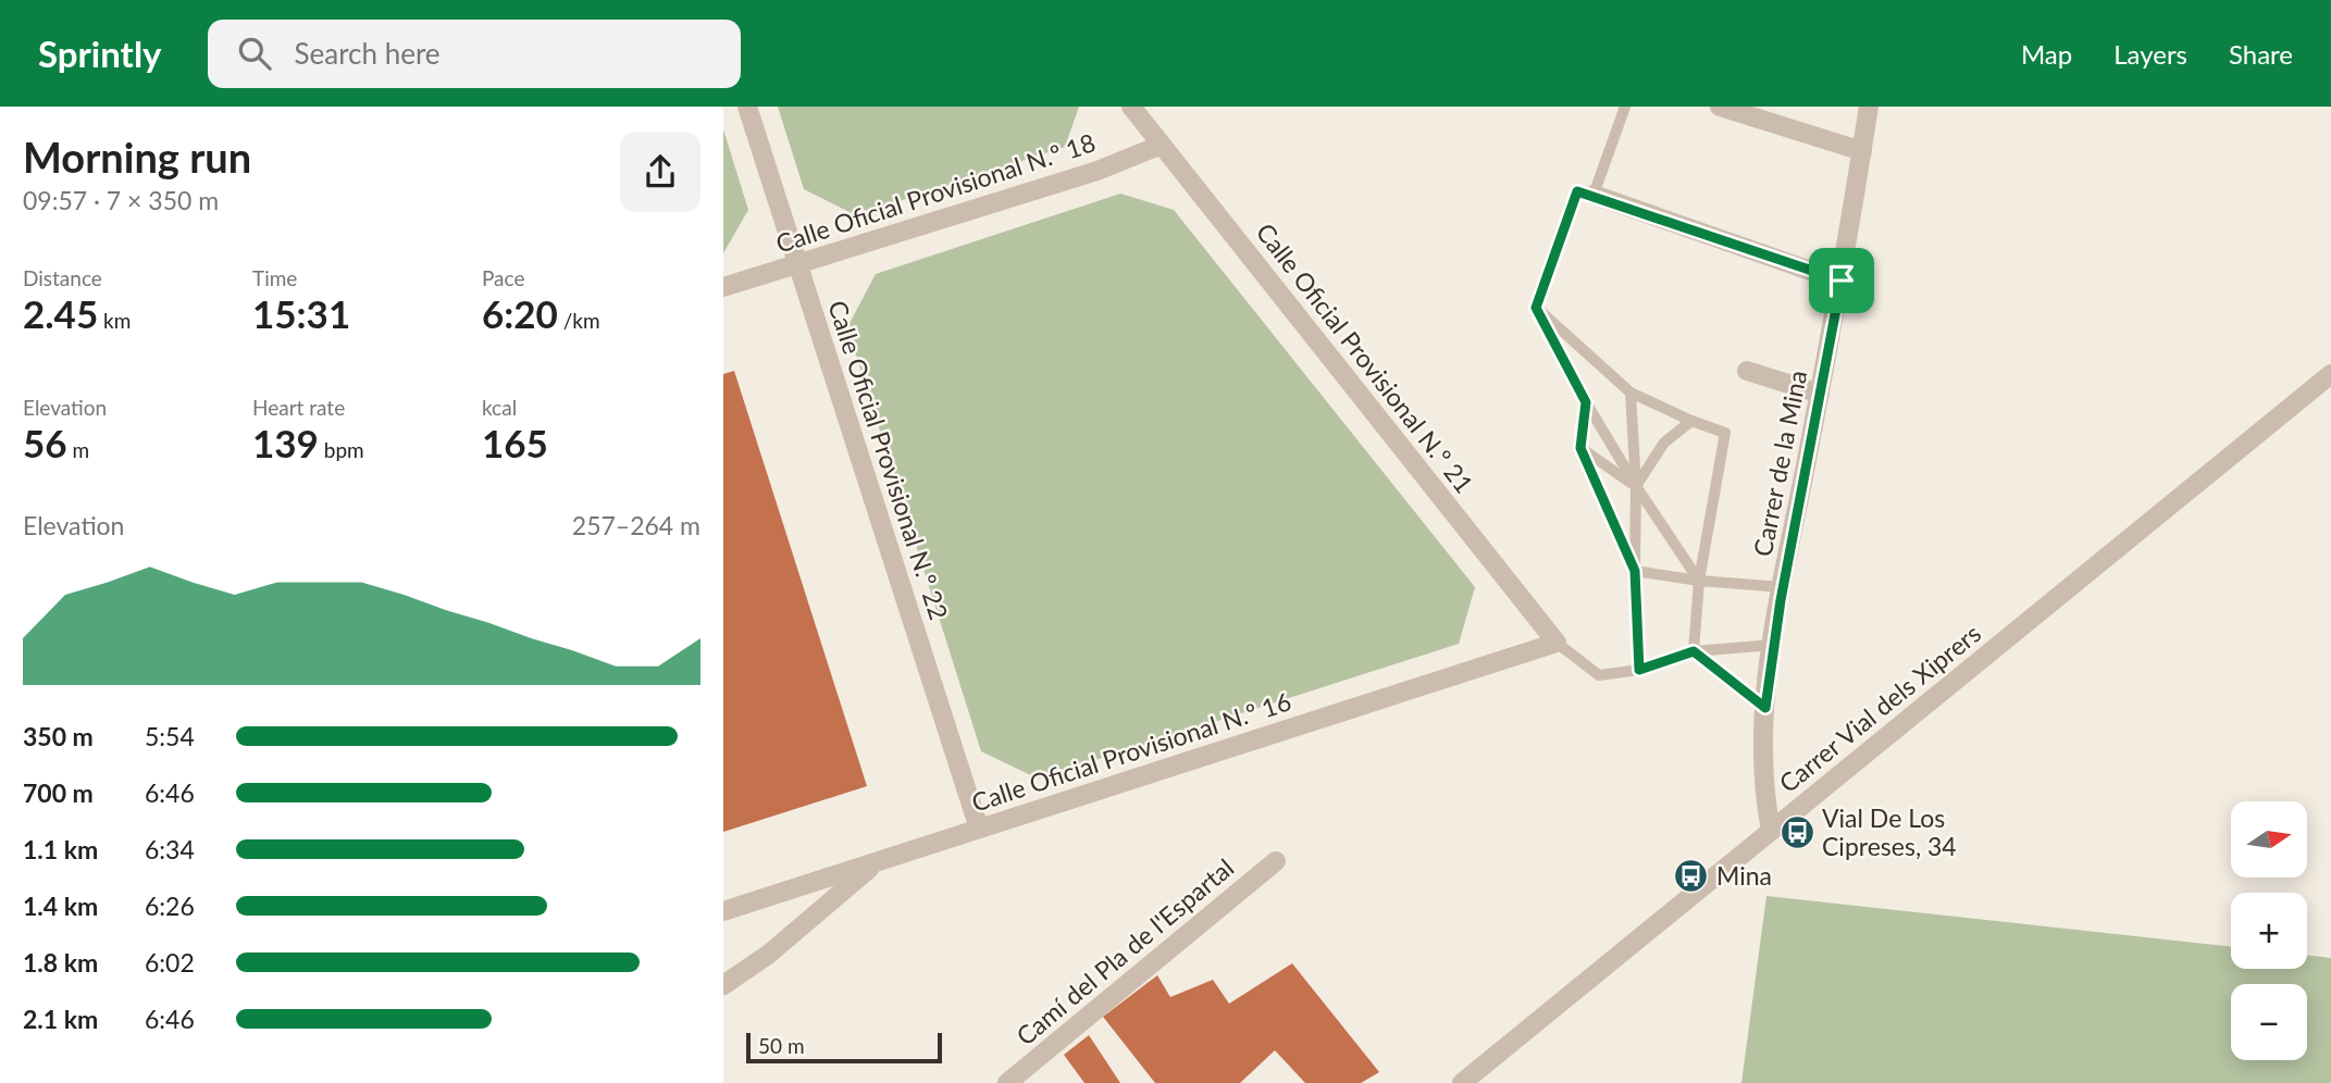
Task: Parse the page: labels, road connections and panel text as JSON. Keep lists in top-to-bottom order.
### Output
{
  "streets": {
    "street": [
      "Calle Oficial Provisional N.º 18",
      "Calle Oficial Provisional N.º 21",
      "Calle Oficial Provisional N.º 22",
      "Carrer de la Mina",
      "Carrer Vial dels Xiprers",
      "Calle Oficial Provisional N.º 16",
      "Camí del Pla de l'Espartal"
    ]
  },
  "crossings": [
    ["Calle Oficial Provisional N.º 18", "Calle Oficial Provisional N.º 21"],
    ["Calle Oficial Provisional N.º 18", "Calle Oficial Provisional N.º 22"],
    ["Calle Oficial Provisional N.º 21", "Calle Oficial Provisional N.º 16"],
    ["Calle Oficial Provisional N.º 22", "Calle Oficial Provisional N.º 16"],
    ["Carrer de la Mina", "Carrer Vial dels Xiprers"]
  ],
  "places": {
    "bus stop": ["Vial De Los Cipreses, 34", "Mina"]
  },
  "scale_bar": "50 m",
  "north": "right",
  "page": {
    "header": "Sprintly",
    "search": "Search here",
    "nav": ["Map", "Layers", "Share"],
    "heading": ["Morning run", "09:57 · 7 × 350 m"],
    "stats": [
      ["Distance", "2.45 km"],
      ["Time", "15:31"],
      ["Pace", "6:20 /km"],
      ["Elevation", "56 m"],
      ["Heart rate", "139 bpm"],
      ["kcal", "165"]
    ],
    "chart": ["Elevation", "257–264 m"],
    "list": [
      {
        "name": "350 m",
        "note": "5:54"
      },
      {
        "name": "700 m",
        "note": "6:46"
      },
      {
        "name": "1.1 km",
        "note": "6:34"
      },
      {
        "name": "1.4 km",
        "note": "6:26"
      },
      {
        "name": "1.8 km",
        "note": "6:02"
      },
      {
        "name": "2.1 km",
        "note": "6:46"
      }
    ],
    "map_buttons": ["+", "−"],
    "scale": "50 m"
  }
}
